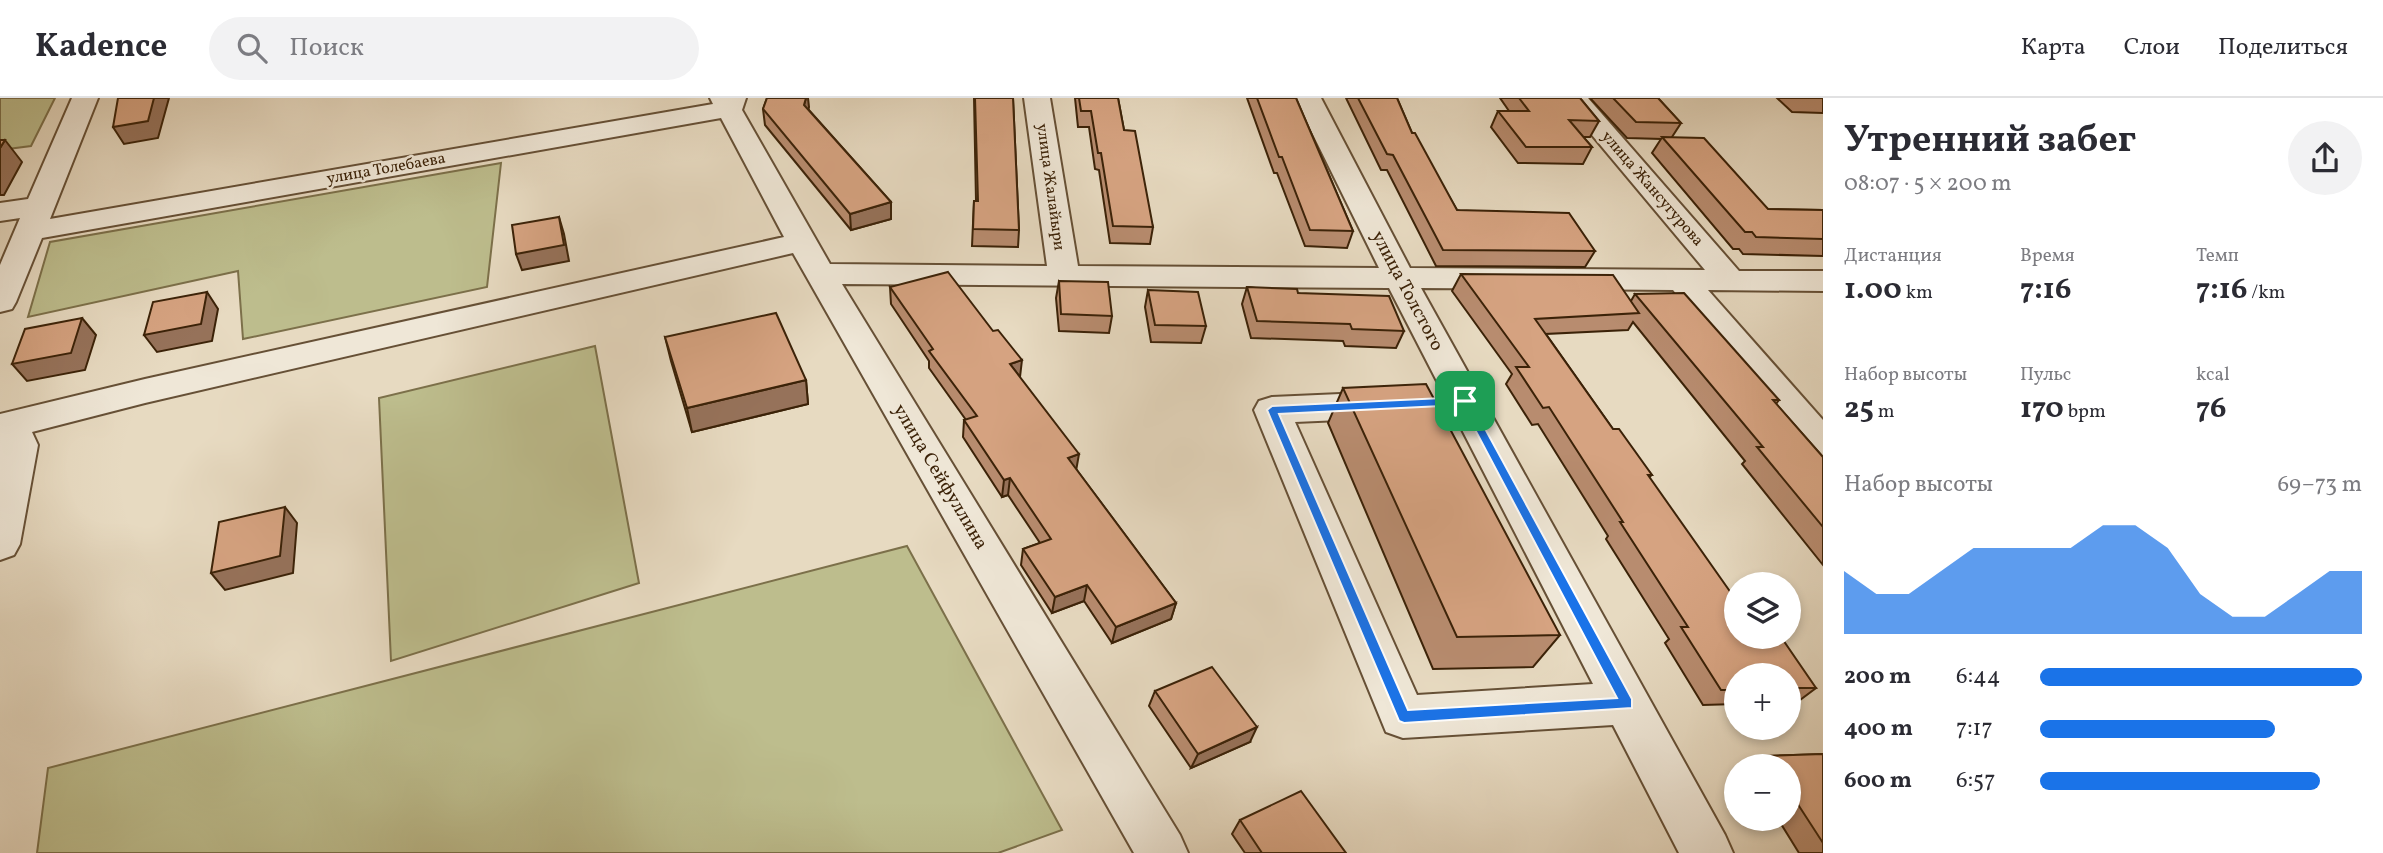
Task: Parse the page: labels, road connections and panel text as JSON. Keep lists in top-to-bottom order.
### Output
{
  "streets": {
    "street": [
      "улица Толебаева",
      "улица Жалайыри",
      "улица Жансугурова",
      "улица Толстого",
      "улица Сейфуллина"
    ]
  },
  "crossings": [
    ["улица Толебаева", "улица Сейфуллина"]
  ],
  "page": {
    "header": "Kadence",
    "search": "Поиск",
    "nav": ["Карта", "Слои", "Поделиться"],
    "heading": ["Утренний забег", "08:07 · 5 × 200 m"],
    "stats": [
      ["Дистанция", "1.00 km"],
      ["Время", "7:16"],
      ["Темп", "7:16 /km"],
      ["Набор высоты", "25 m"],
      ["Пульс", "170 bpm"],
      ["kcal", "76"]
    ],
    "chart": ["Набор высоты", "69–73 m"],
    "map_buttons": ["+", "−"],
    "list": [
      {
        "name": "200 m",
        "note": "6:44"
      },
      {
        "name": "400 m",
        "note": "7:17"
      },
      {
        "name": "600 m",
        "note": "6:57"
      }
    ]
  }
}
